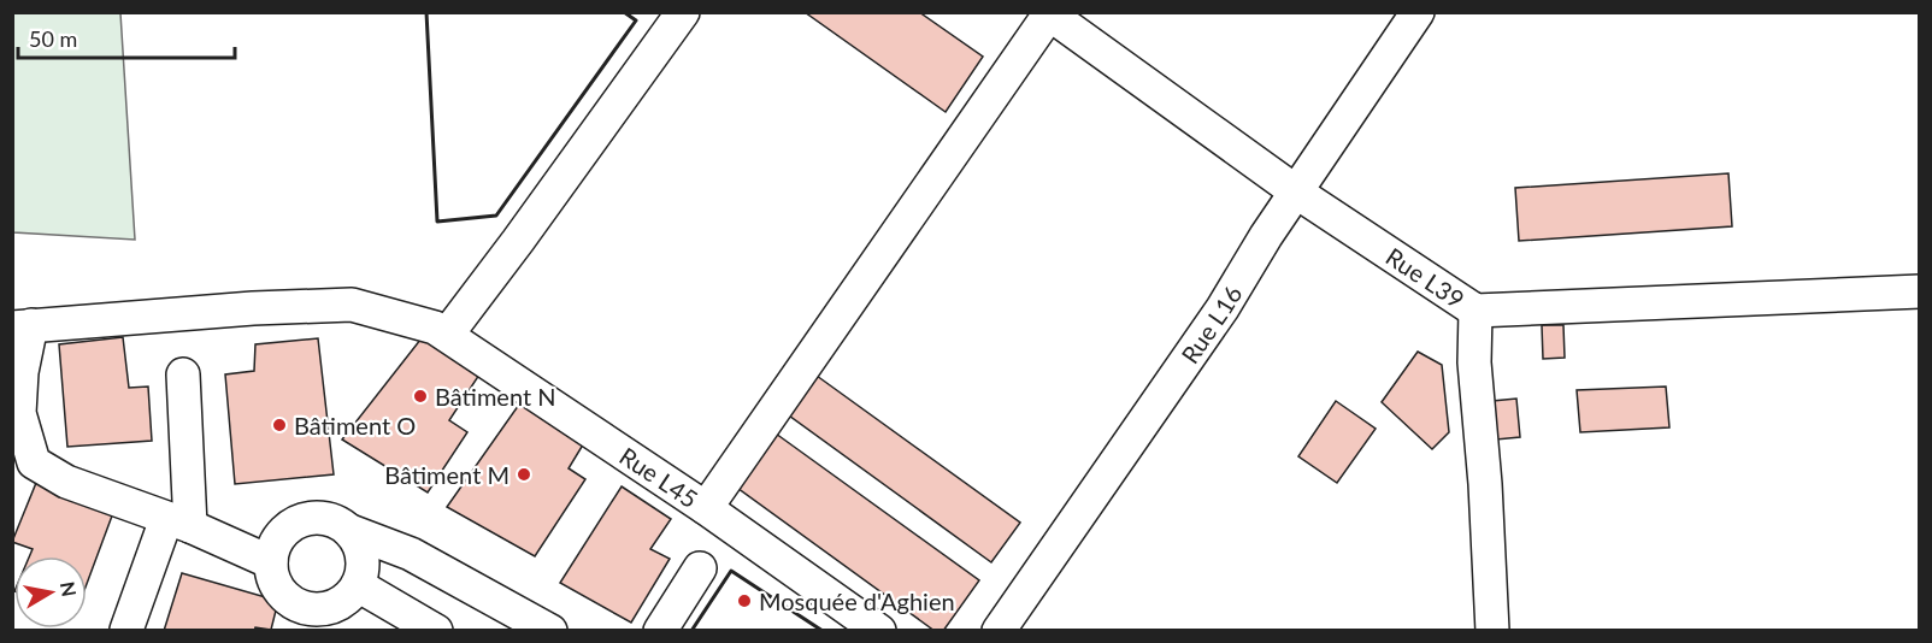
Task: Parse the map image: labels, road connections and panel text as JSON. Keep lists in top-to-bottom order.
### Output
{
  "streets": {
    "street": ["Rue L39", "Rue L16", "Rue L45"]
  },
  "crossings": [
    ["Rue L39", "Rue L16"]
  ],
  "places": [
    "Bâtiment N",
    "Bâtiment O",
    "Bâtiment M",
    "Mosquée d'Aghien"
  ],
  "scale_bar": "50 m",
  "north": "right"
}
